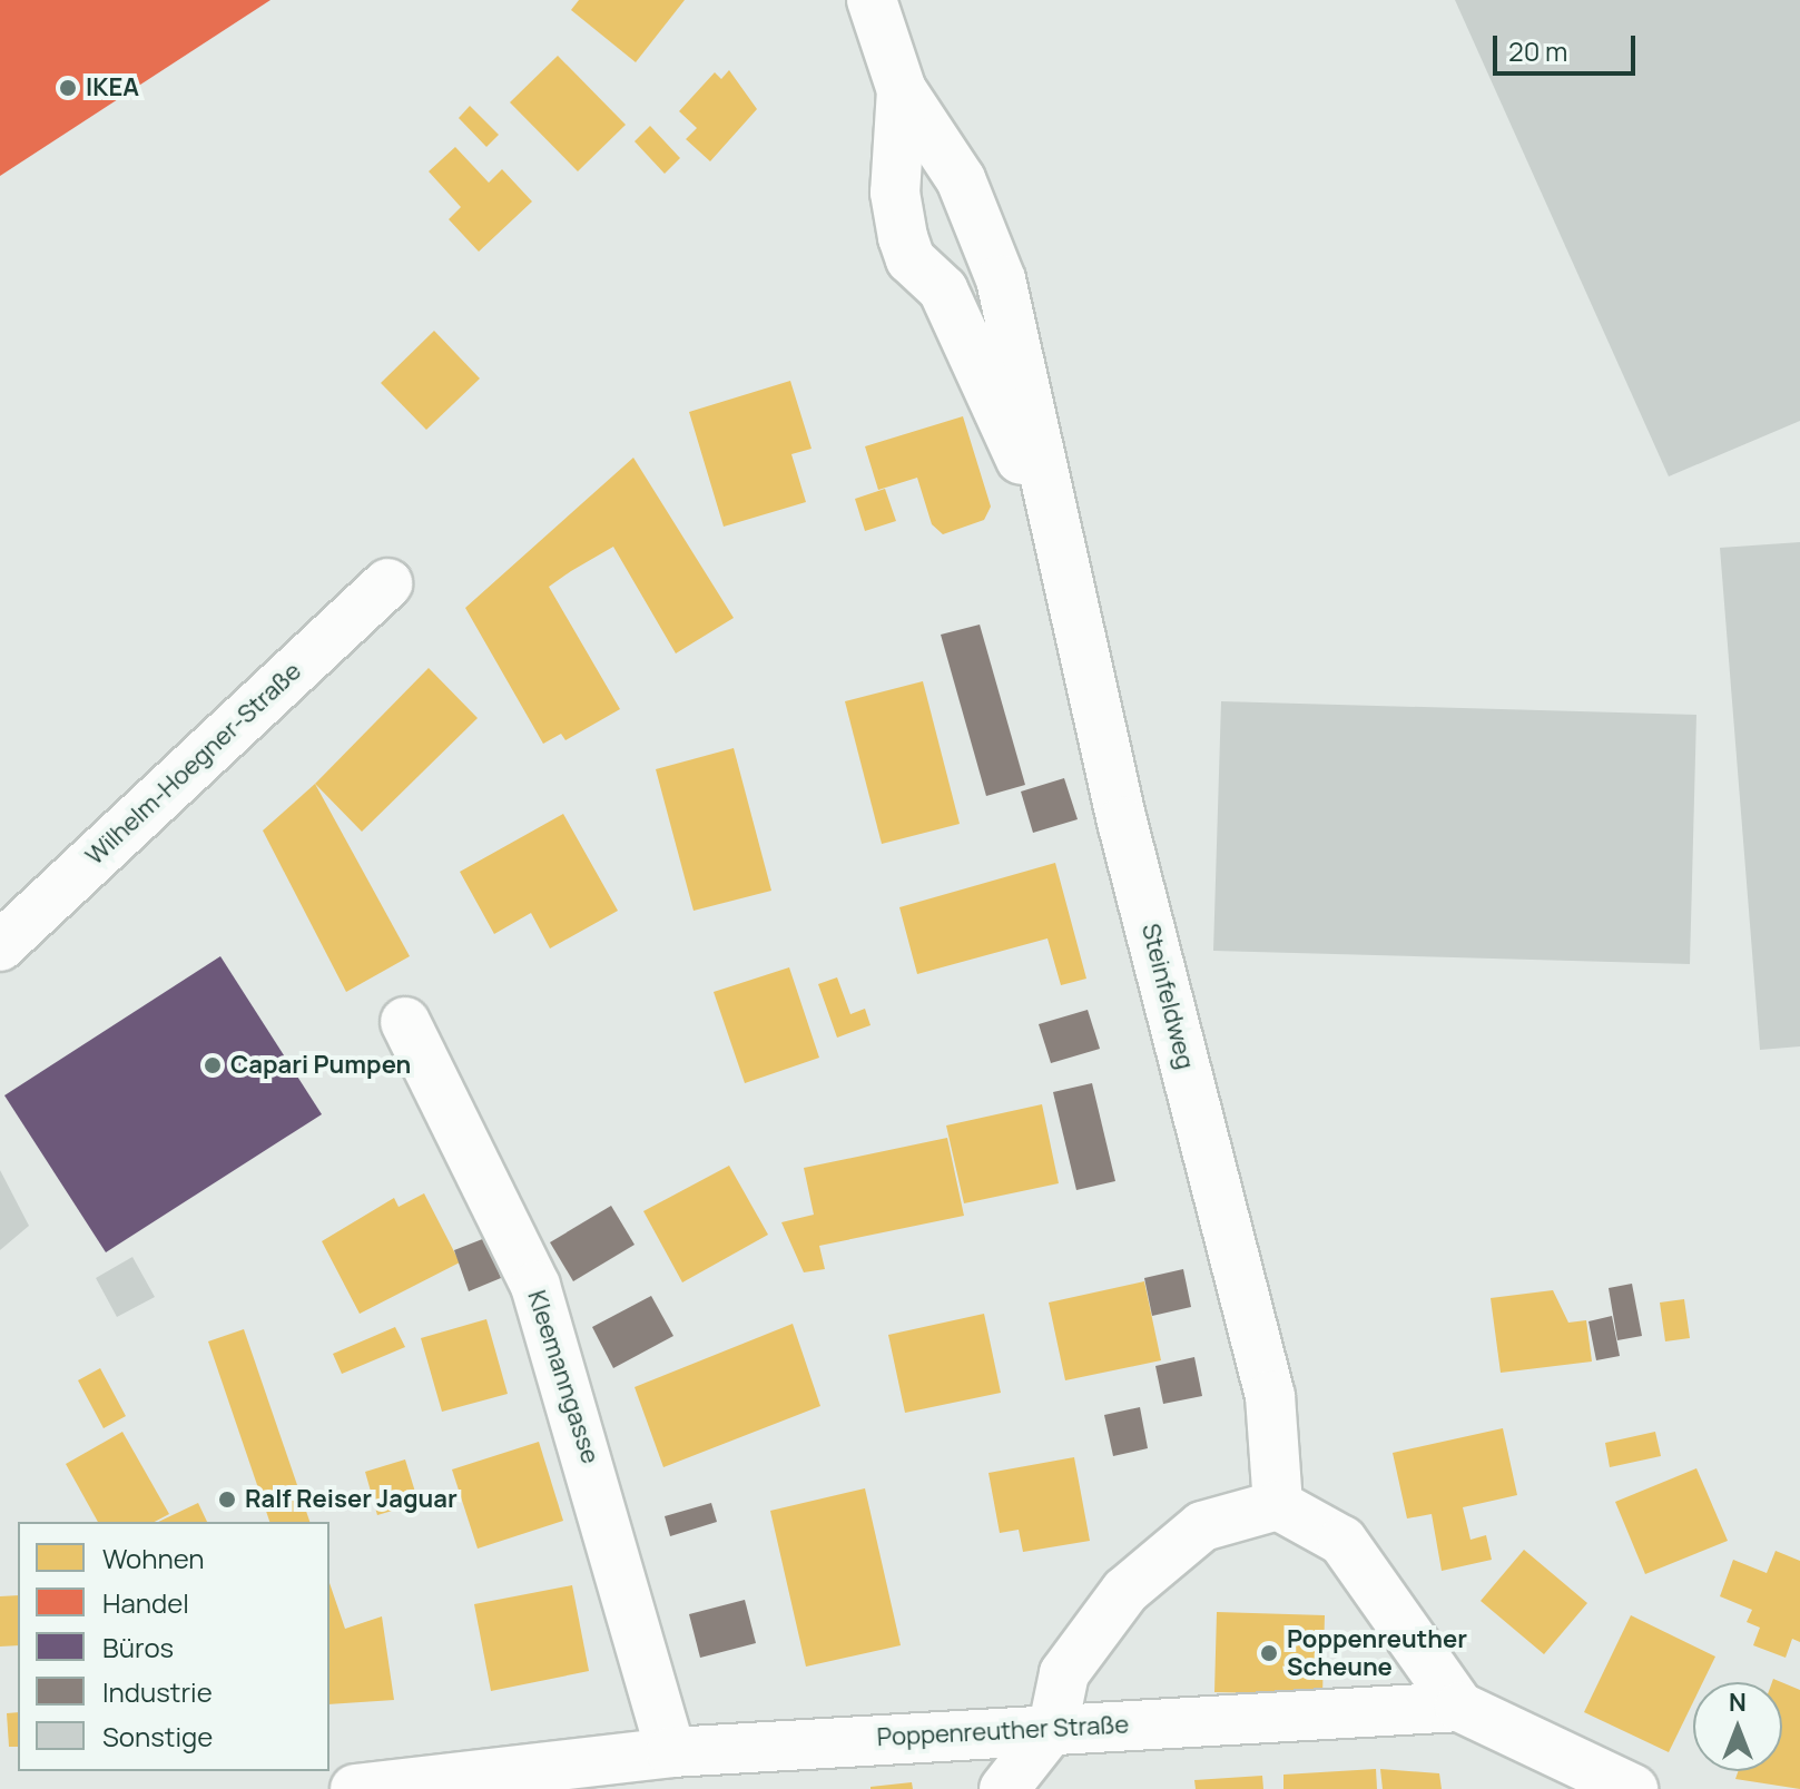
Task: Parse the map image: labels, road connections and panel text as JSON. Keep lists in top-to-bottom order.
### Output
{
  "streets": {
    "street": [
      "Wilhelm-Hoegner-Straße",
      "Steinfeldweg",
      "Kleemanngasse",
      "Poppenreuther Straße"
    ]
  },
  "crossings": [
    ["Kleemanngasse", "Poppenreuther Straße"]
  ],
  "places": [
    "IKEA",
    "Capari Pumpen",
    "Ralf Reiser Jaguar",
    "Poppenreuther Scheune"
  ],
  "legend": [
    "Wohnen",
    "Handel",
    "Büros",
    "Industrie",
    "Sonstige"
  ],
  "scale_bar": "20 m",
  "north": "top"
}
